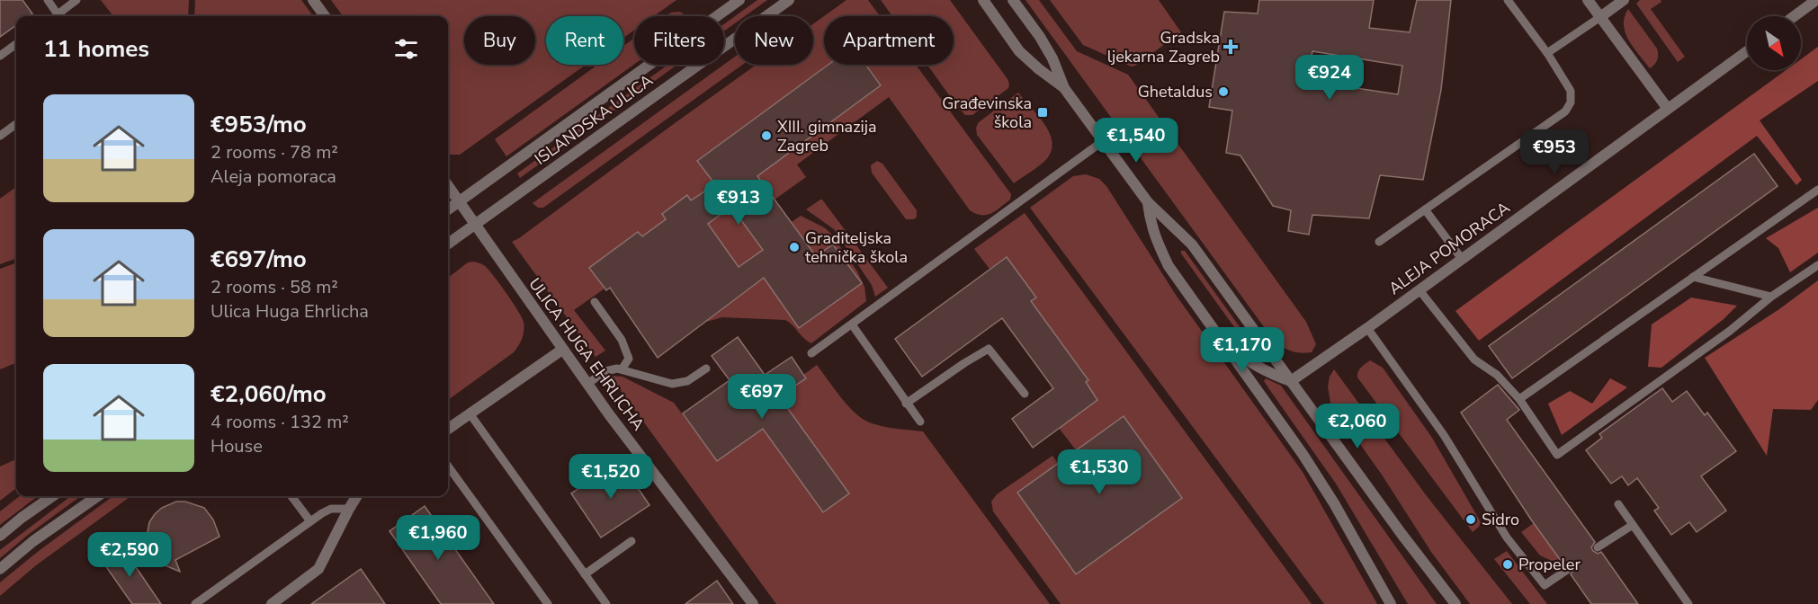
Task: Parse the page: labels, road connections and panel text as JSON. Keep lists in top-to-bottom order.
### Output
{
  "streets": {
    "street": ["ISLANDSKA ULICA", "ALEJA POMORACA", "ULICA HUGA EHRLICHA"]
  },
  "crossings": [
    ["ISLANDSKA ULICA", "ULICA HUGA EHRLICHA"]
  ],
  "places": {
    "health": ["Gradska ljekarna Zagreb"],
    "other": [
      "Ghetaldus",
      "XIII. gimnazija Zagreb",
      "Graditeljska tehnička škola",
      "Sidro",
      "Propeler"
    ],
    "transit": ["Građevinska škola"]
  },
  "north": "bottom right",
  "page": {
    "chip": [
      "Buy",
      "Rent",
      "Filters",
      "New",
      "Apartment"
    ],
    "heading": "11 homes",
    "price": [
      "€924",
      "€1,540",
      "€953",
      "€913",
      "€1,170",
      "€697",
      "€2,060",
      "€1,530",
      "€1,520",
      "€1,960",
      "€2,590"
    ],
    "list": [
      {
        "name": "€953/mo",
        "note": "2 rooms · 78 m² · Aleja pomoraca"
      },
      {
        "name": "€697/mo",
        "note": "2 rooms · 58 m² · Ulica Huga Ehrlicha"
      },
      {
        "name": "€2,060/mo",
        "note": "4 rooms · 132 m² · House"
      }
    ]
  }
}
